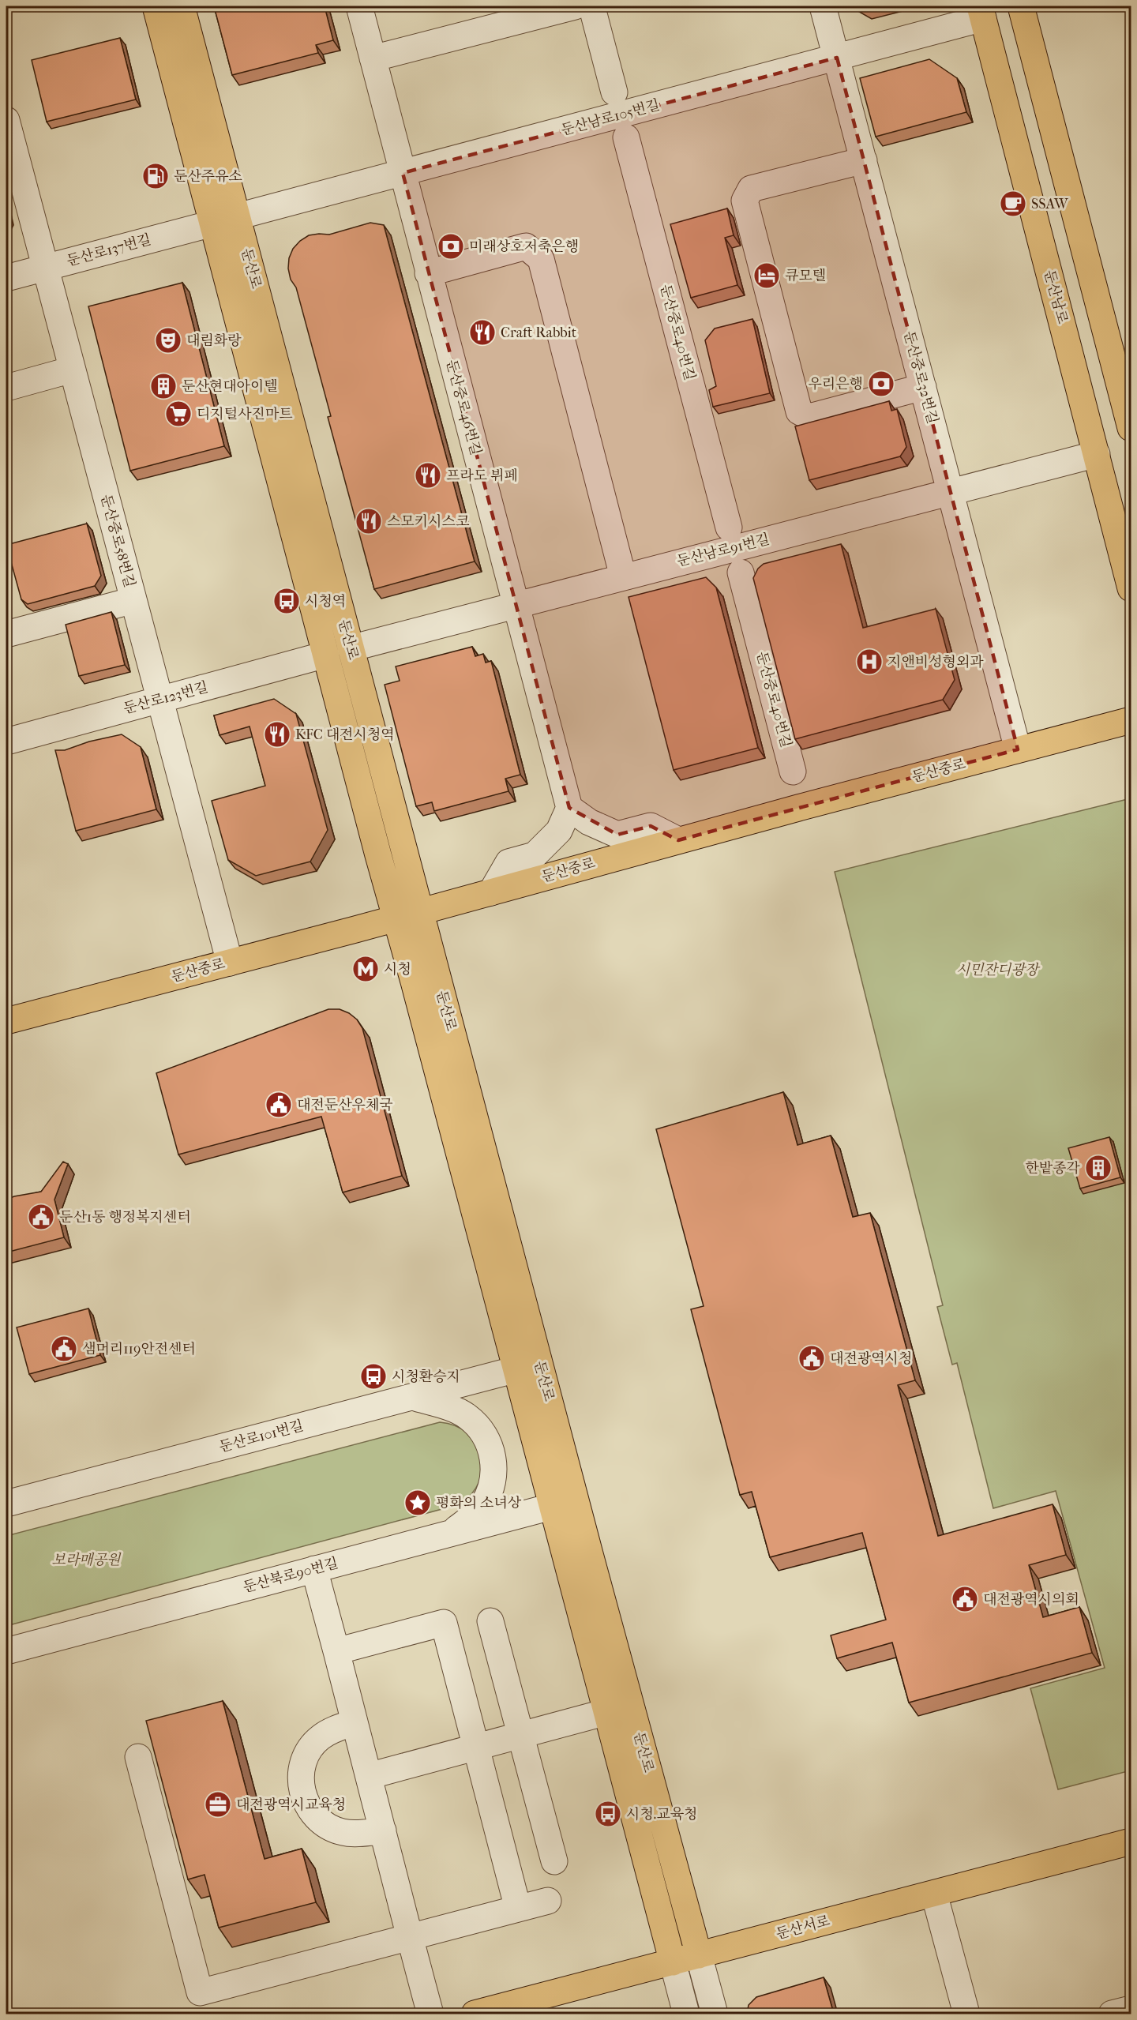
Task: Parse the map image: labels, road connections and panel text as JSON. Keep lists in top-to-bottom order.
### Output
{
  "streets": {
    "main road": [
      "둔산로",
      "둔산남로",
      "둔산중로",
      "둔산서로"
    ],
    "street": [
      "둔산남로105번길",
      "둔산로137번길",
      "둔산중로40번길",
      "둔산중로32번길",
      "둔산중로46번길",
      "둔산중로58번길",
      "둔산남로91번길",
      "둔산로123번길",
      "둔산로101번길",
      "둔산북로90번길"
    ]
  },
  "crossings": [
    ["둔산남로105번길", "둔산로"],
    ["둔산남로105번길", "둔산남로"],
    ["둔산남로105번길", "둔산중로32번길"],
    ["둔산남로105번길", "둔산중로46번길"],
    ["둔산로137번길", "둔산로"],
    ["둔산로137번길", "둔산중로58번길"],
    ["둔산로", "둔산남로91번길"],
    ["둔산로", "둔산로123번길"],
    ["둔산로", "둔산중로"],
    ["둔산로", "둔산로101번길"],
    ["둔산로", "둔산북로90번길"],
    ["둔산로", "둔산서로"],
    ["둔산남로", "둔산남로91번길"],
    ["둔산중로32번길", "둔산남로91번길"],
    ["둔산중로32번길", "둔산중로"],
    ["둔산중로46번길", "둔산남로91번길"],
    ["둔산중로58번길", "둔산로123번길"],
    ["둔산중로58번길", "둔산중로"]
  ],
  "parks": ["시민잔디광장", "보라매공원"],
  "places": {
    "fuel station": ["둔산주유소"],
    "cafe": ["SSAW"],
    "bank": ["미래상호저축은행", "우리은행"],
    "hotel": ["큐모텔"],
    "restaurant": [
      "Craft Rabbit",
      "프라도 뷔페",
      "스모키시스코",
      "KFC 대전시청역"
    ],
    "theatre": ["대림화랑"],
    "building": ["둔산현대아이텔", "한밭종각"],
    "supermarket": ["디지털사진마트"],
    "bus stop": ["시청역", "시청환승지", "시청.교육청"],
    "hospital": ["지앤비성형외과"],
    "metro station": ["시청"],
    "public building": [
      "대전둔산우체국",
      "둔산1동 행정복지센터",
      "샘머리119안전센터",
      "대전광역시청",
      "대전광역시의회"
    ],
    "place": ["평화의 소녀상"],
    "office": ["대전광역시교육청"]
  }
}
